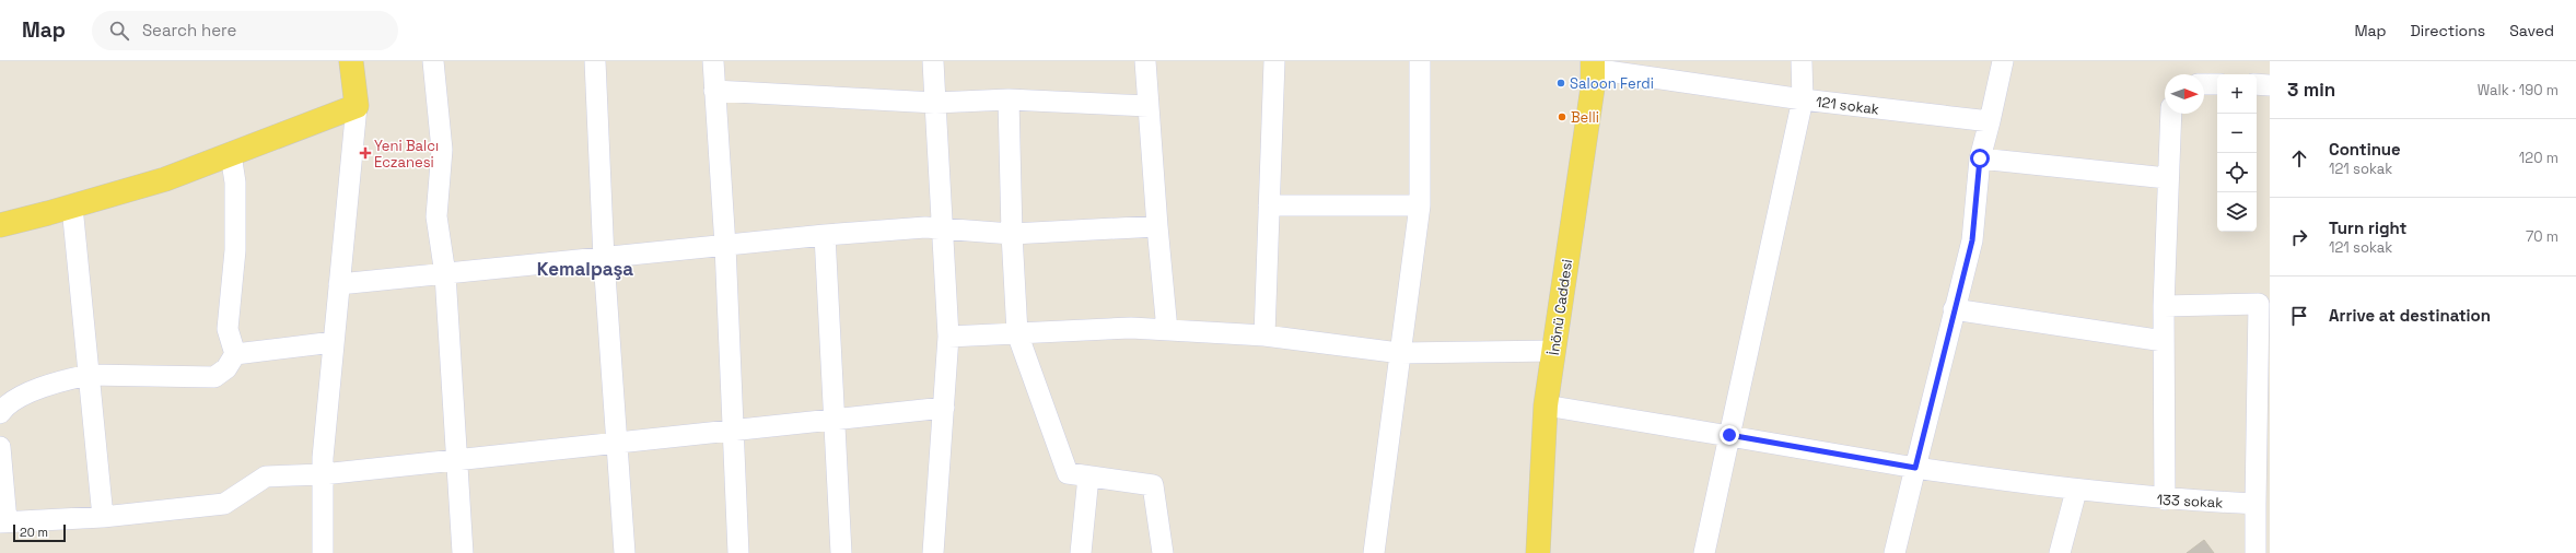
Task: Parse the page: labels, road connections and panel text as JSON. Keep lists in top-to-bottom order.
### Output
{
  "streets": {
    "main road": ["İnönü Caddesi"],
    "street": ["121 sokak", "133 sokak"]
  },
  "districts": ["Kemalpaşa"],
  "places": {
    "other": ["Saloon Ferdi", "Belli"],
    "health": ["Yeni Balcı Eczanesi"]
  },
  "scale_bar": "20 m",
  "north": "right",
  "page": {
    "header": "Map",
    "search": "Search here",
    "nav": ["Map", "Directions", "Saved"],
    "heading": ["3 min", "Walk · 190 m"],
    "map_buttons": ["+", "−"],
    "list": [
      ["Continue", "121 sokak", "120 m"],
      ["Turn right", "121 sokak", "70 m"],
      "Arrive at destination"
    ],
    "scale": "20 m"
  }
}
